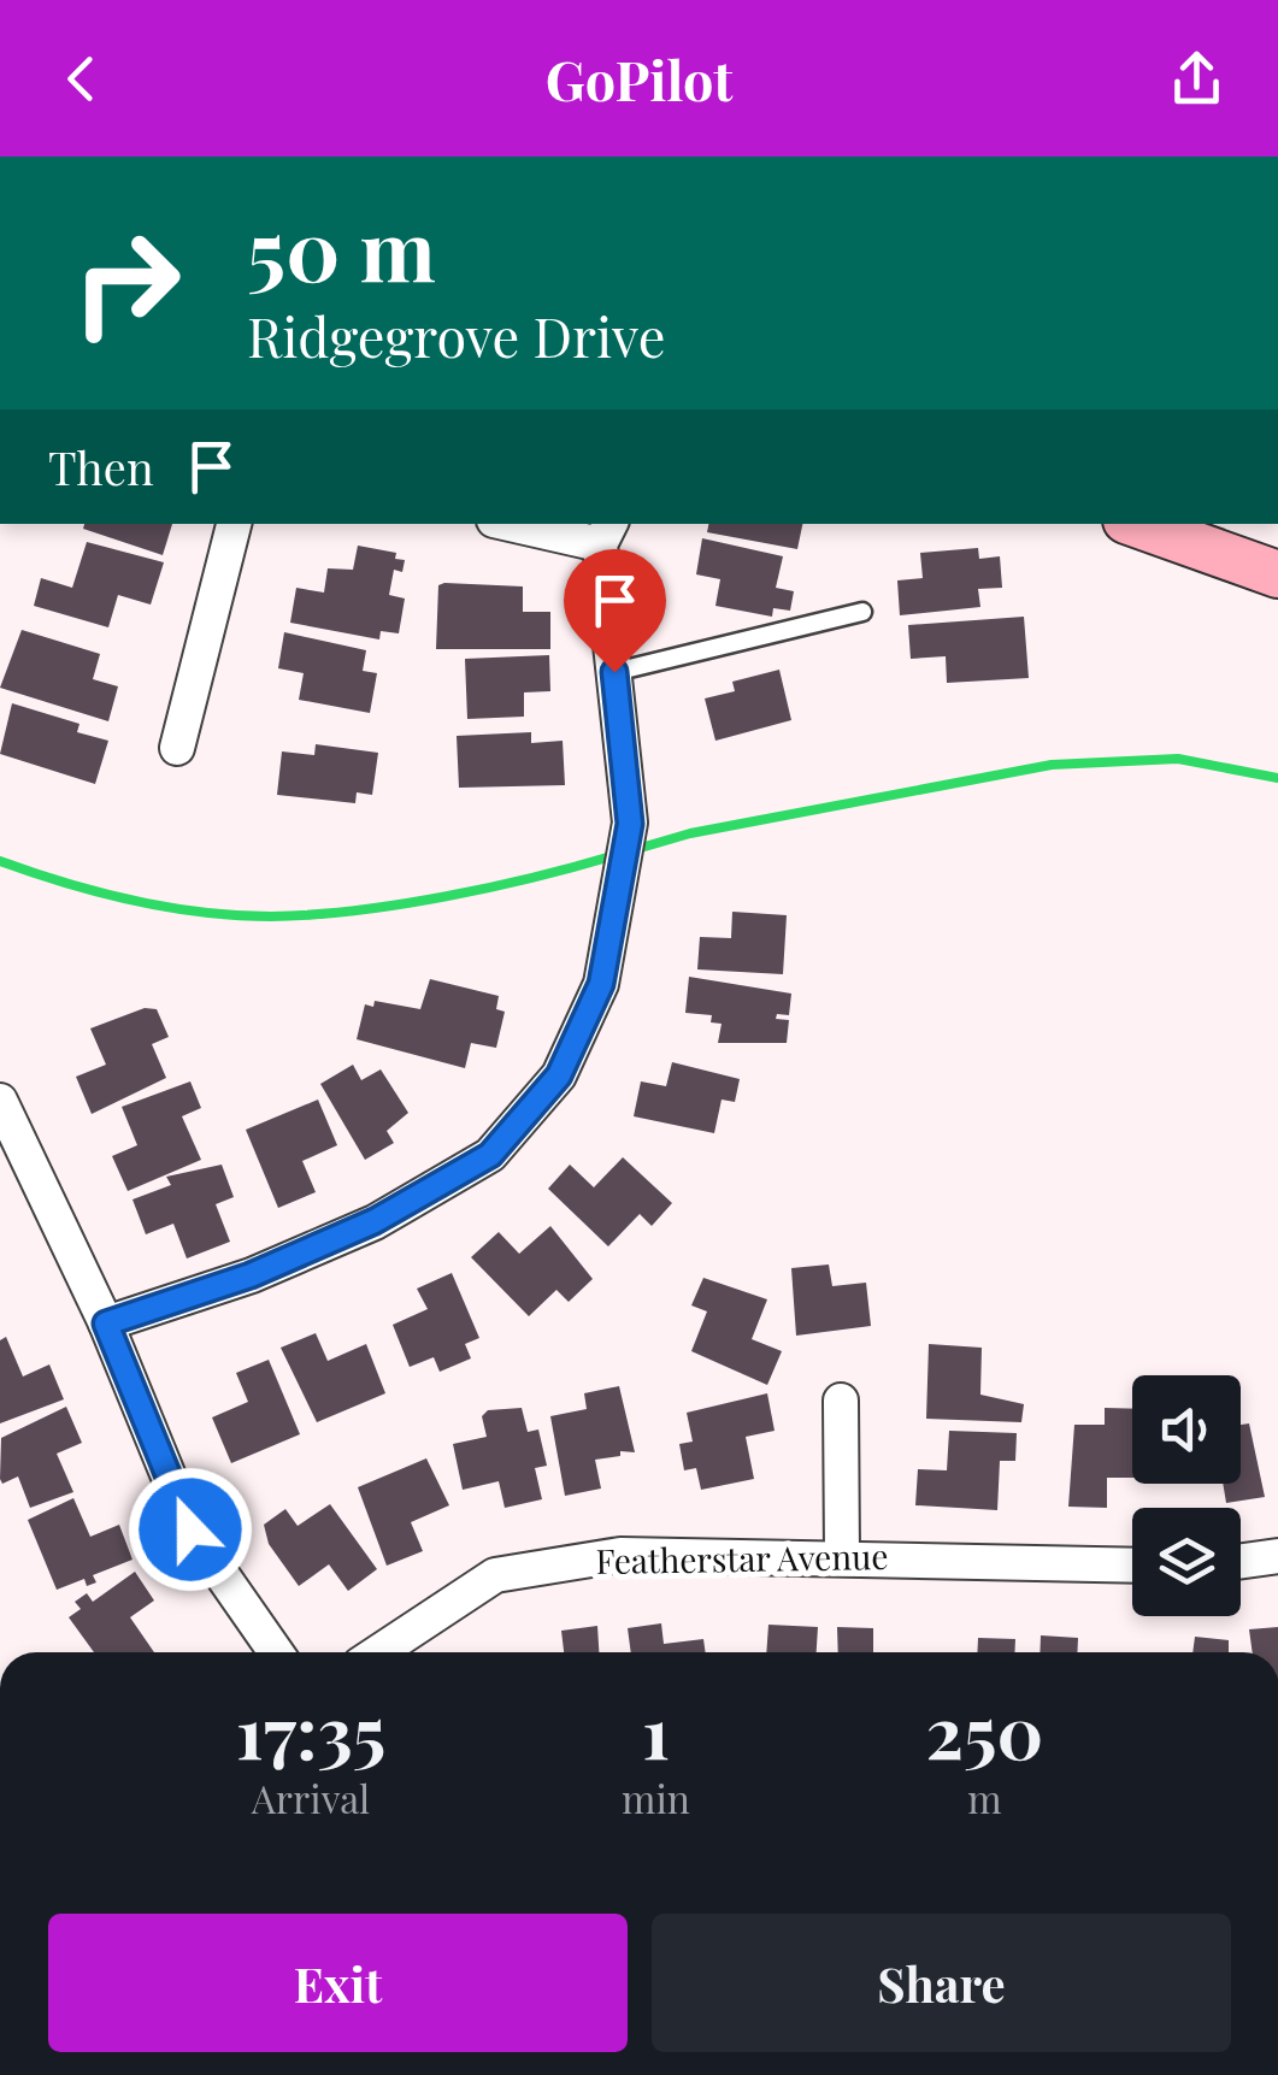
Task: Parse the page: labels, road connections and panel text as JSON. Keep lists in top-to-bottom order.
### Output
{
  "streets": {
    "street": ["Featherstar Avenue"]
  },
  "page": {
    "header": "GoPilot",
    "turn": ["50 m", "Ridgegrove Drive"],
    "then": "Then",
    "eta": [
      "17:35",
      "Arrival",
      "1",
      "min",
      "250",
      "m"
    ],
    "buttons": ["Exit", "Share"]
  }
}
